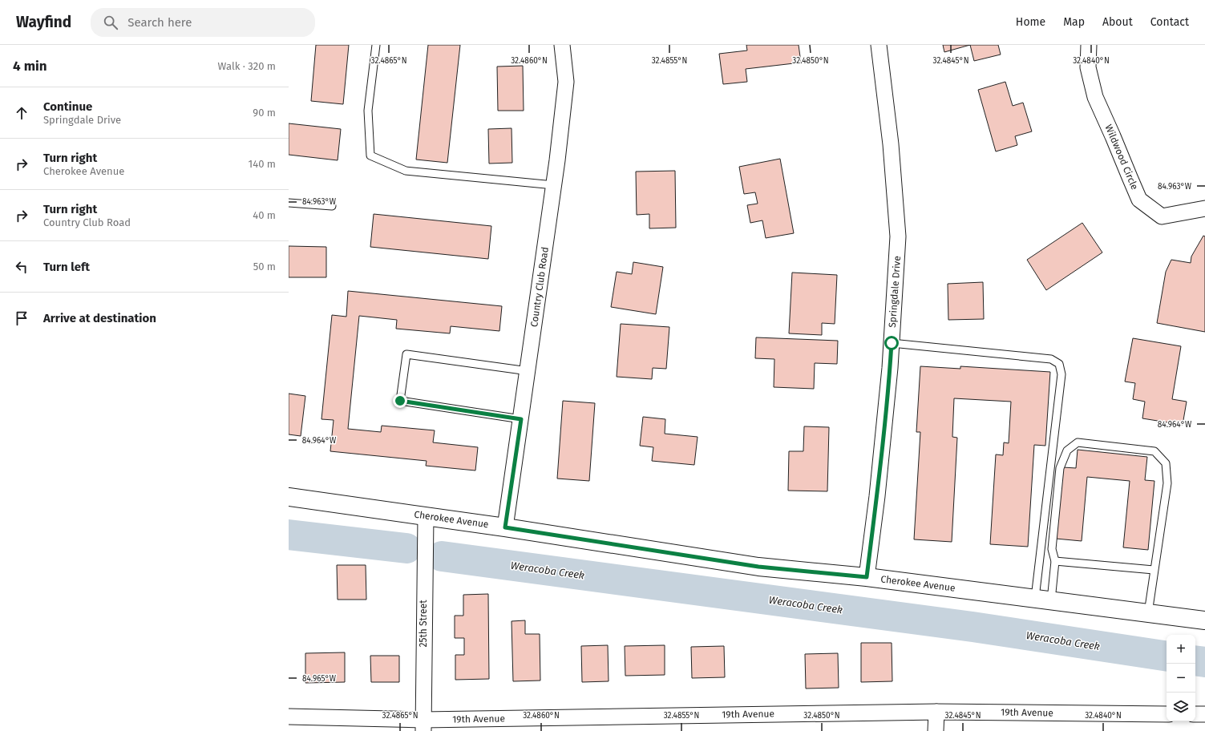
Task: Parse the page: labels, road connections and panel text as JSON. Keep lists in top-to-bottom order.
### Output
{
  "streets": {
    "street": [
      "Wildwood Circle",
      "Country Club Road",
      "Springdale Drive",
      "Cherokee Avenue",
      "25th Street",
      "19th Avenue"
    ]
  },
  "crossings": [
    ["Country Club Road", "Cherokee Avenue"],
    ["Springdale Drive", "Cherokee Avenue"],
    ["Cherokee Avenue", "25th Street"],
    ["25th Street", "19th Avenue"]
  ],
  "water": ["Weracoba Creek"],
  "page": {
    "header": "Wayfind",
    "search": "Search here",
    "nav": [
      "Home",
      "Map",
      "About",
      "Contact"
    ],
    "heading": ["4 min", "Walk · 320 m"],
    "list": [
      ["Continue", "Springdale Drive", "90 m"],
      ["Turn right", "Cherokee Avenue", "140 m"],
      ["Turn right", "Country Club Road", "40 m"],
      ["Turn left", "50 m"],
      "Arrive at destination"
    ],
    "map_buttons": ["+", "−"]
  },
  "coordinates": [
    "32.4865°N",
    "32.4860°N",
    "32.4855°N",
    "32.4850°N",
    "32.4845°N",
    "32.4840°N",
    "84.963°W",
    "84.964°W",
    "84.965°W"
  ]
}
